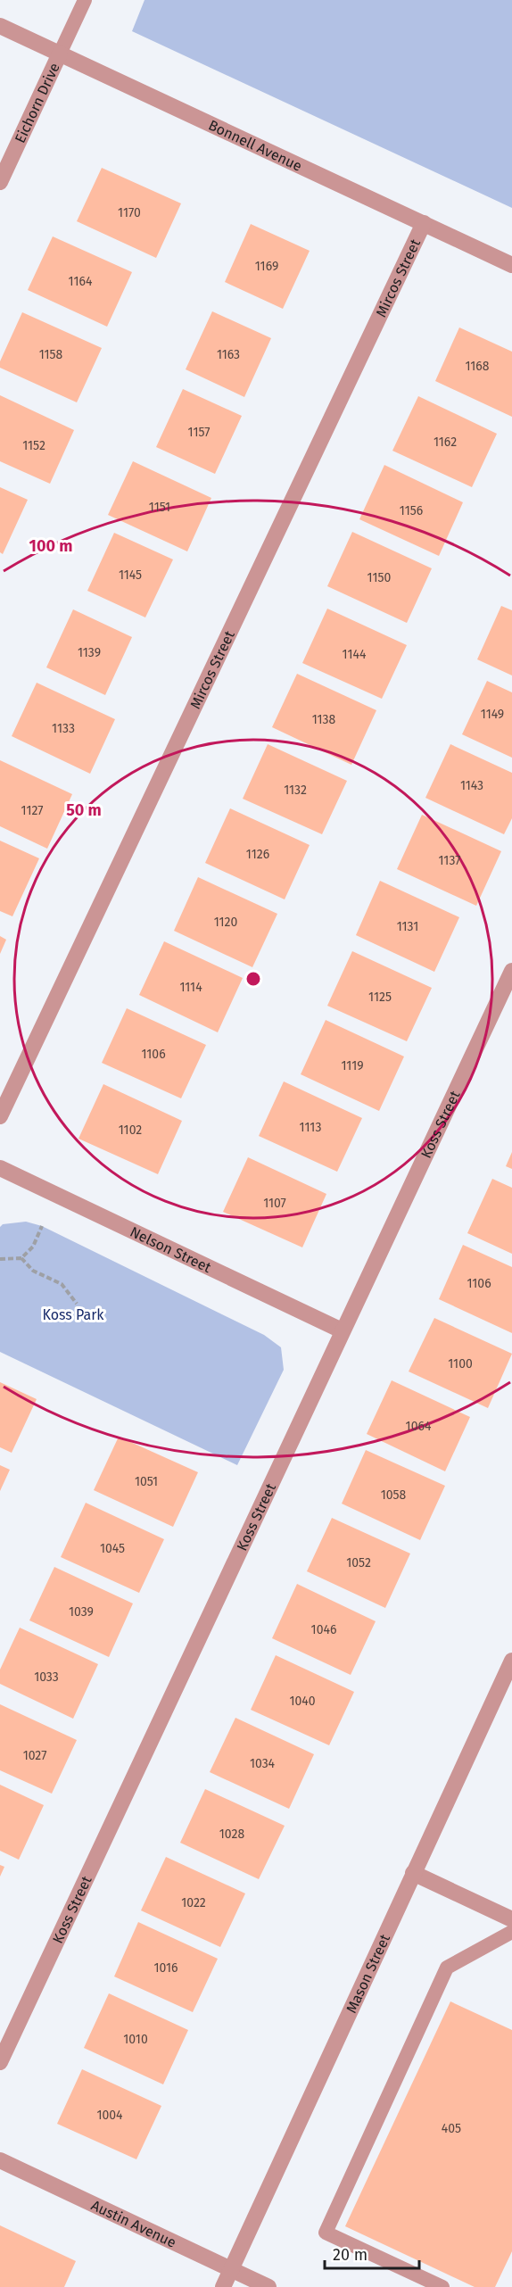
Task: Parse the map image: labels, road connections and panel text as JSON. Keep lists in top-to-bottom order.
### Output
{
  "streets": {
    "street": [
      "Eichorn Drive",
      "Bonnell Avenue",
      "Mircos Street",
      "Koss Street",
      "Nelson Street",
      "Mason Street",
      "Austin Avenue"
    ]
  },
  "crossings": [
    ["Eichorn Drive", "Bonnell Avenue"],
    ["Bonnell Avenue", "Mircos Street"],
    ["Koss Street", "Nelson Street"],
    ["Mason Street", "Austin Avenue"]
  ],
  "parks": ["Koss Park"],
  "house_numbers": [
    "1170",
    "1169",
    "1164",
    "1158",
    "1163",
    "1168",
    "1157",
    "1162",
    "1152",
    "1151",
    "1156",
    "1145",
    "1150",
    "1139",
    "1144",
    "1149",
    "1138",
    "1133",
    "1143",
    "1132",
    "1127",
    "1126",
    "1137",
    "1120",
    "1131",
    "1114",
    "1125",
    "1106",
    "1119",
    "1113",
    "1102",
    "1107",
    "1106",
    "1100",
    "1064",
    "1051",
    "1058",
    "1045",
    "1052",
    "1039",
    "1046",
    "1033",
    "1040",
    "1027",
    "1034",
    "1028",
    "1022",
    "1016",
    "1010",
    "1004",
    "405"
  ],
  "scale_bar": "20 m",
  "rings": ["100 m", "50 m"]
}
